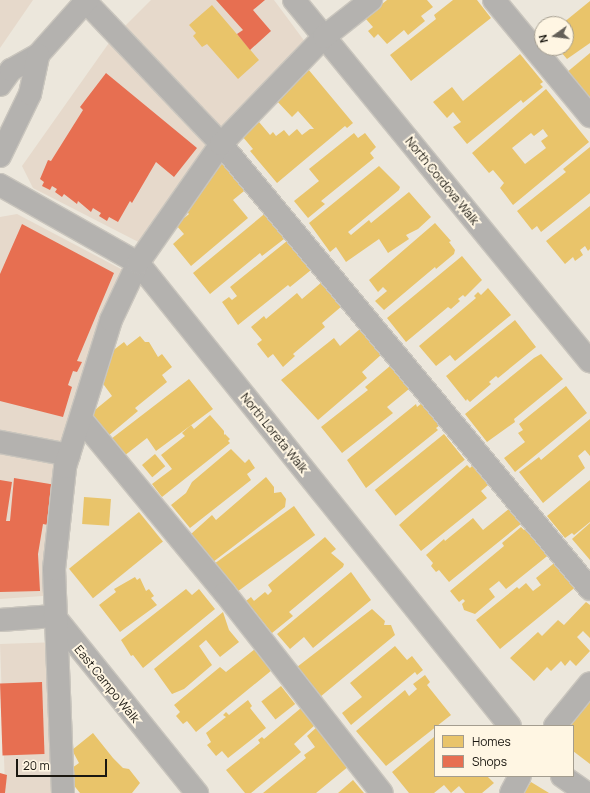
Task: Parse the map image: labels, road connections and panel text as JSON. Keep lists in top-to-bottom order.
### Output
{
  "streets": {
    "street": ["North Cordova Walk", "North Loreta Walk", "East Campo Walk"]
  },
  "legend": ["Homes", "Shops"],
  "scale_bar": "20 m",
  "north": "left"
}
